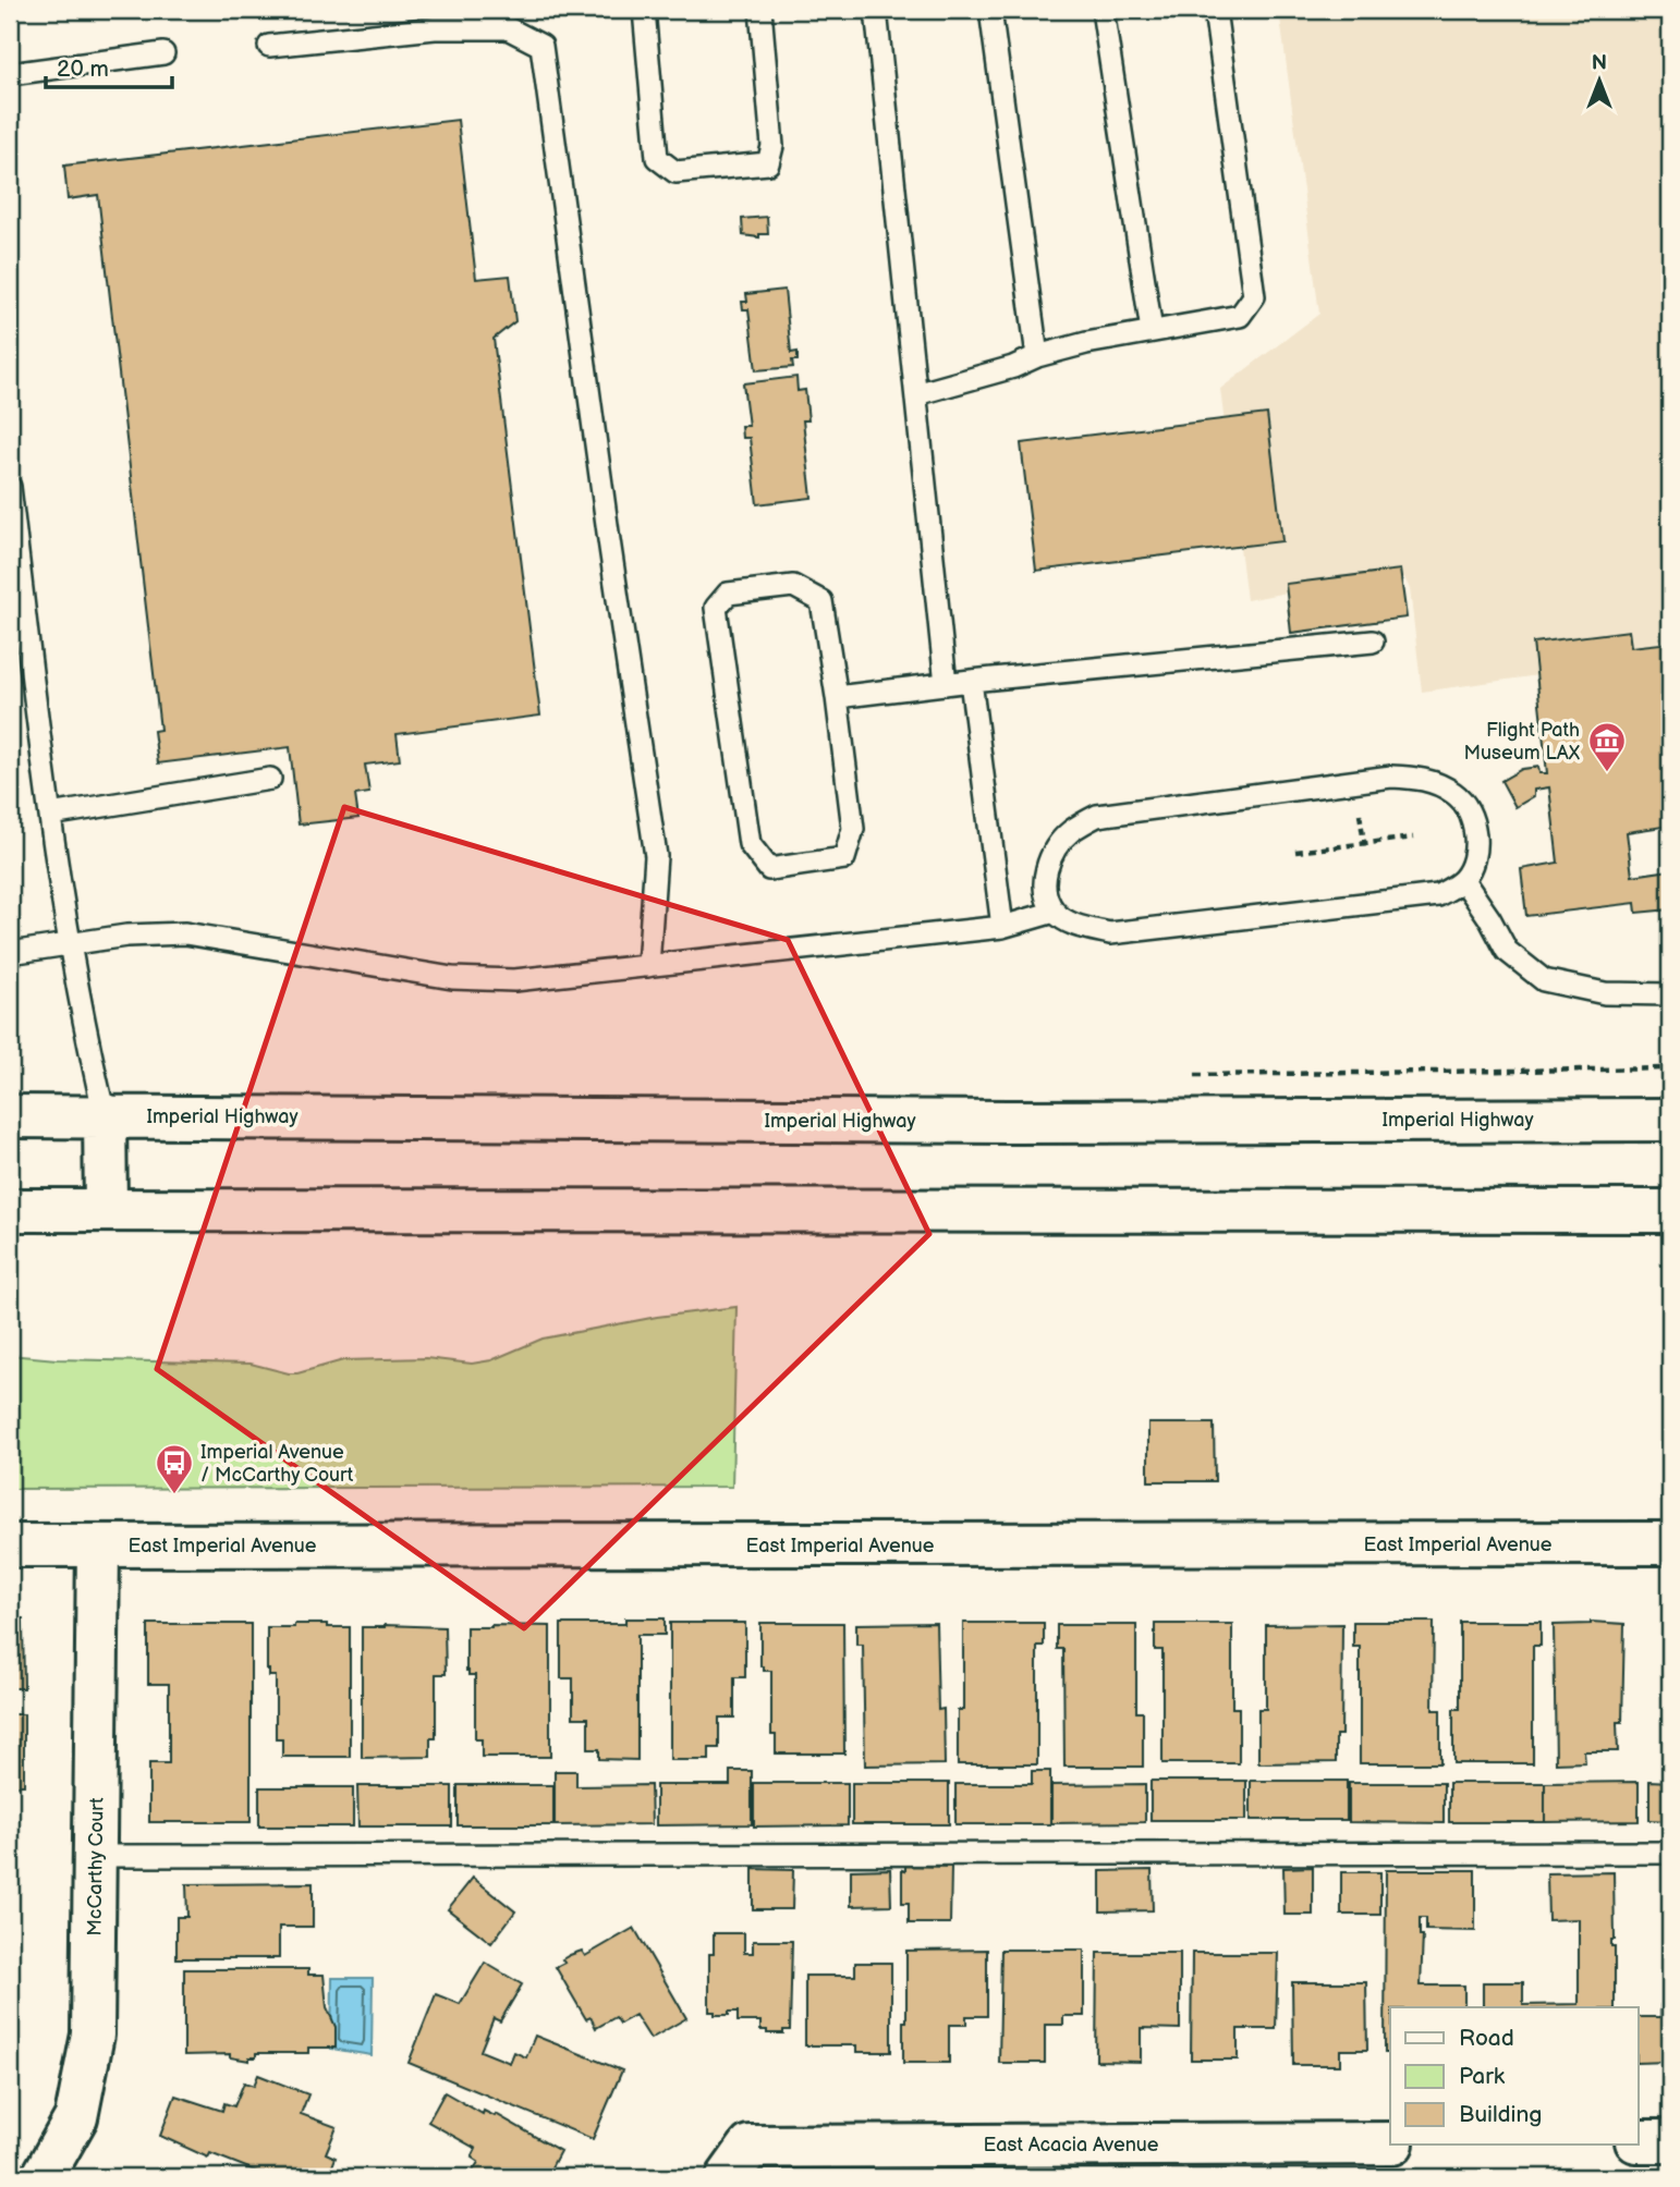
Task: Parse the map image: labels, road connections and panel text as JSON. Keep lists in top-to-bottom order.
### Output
{
  "streets": {
    "main road": [
      "Imperial Highway",
      "East Imperial Avenue",
      "McCarthy Court",
      "East Acacia Avenue"
    ]
  },
  "crossings": [
    ["East Imperial Avenue", "McCarthy Court"]
  ],
  "places": {
    "museum": ["Flight Path Museum LAX"],
    "bus stop": ["Imperial Avenue / McCarthy Court"]
  },
  "legend": ["Road", "Park", "Building"],
  "scale_bar": "20 m",
  "north": "top"
}
